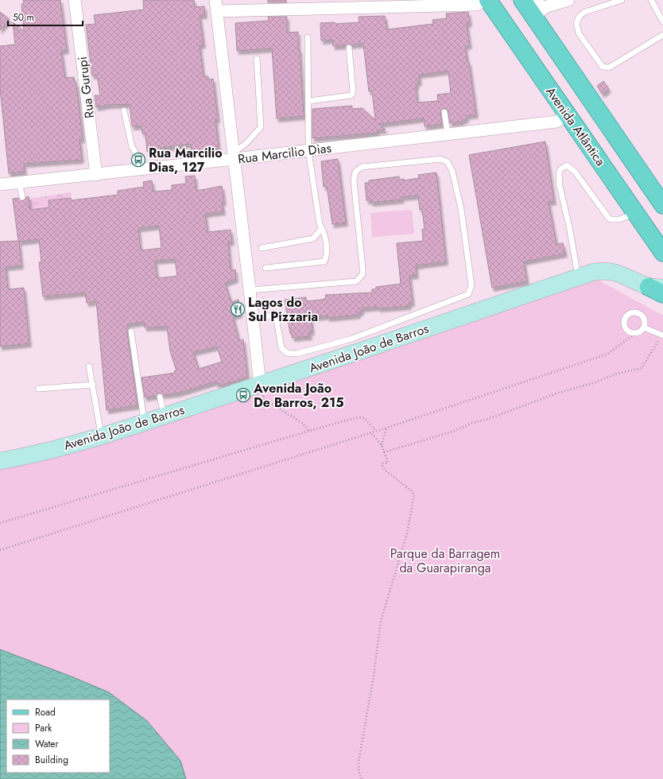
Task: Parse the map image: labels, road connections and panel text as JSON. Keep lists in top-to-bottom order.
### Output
{
  "streets": {
    "main road": ["Avenida Atlântica"],
    "street": ["Rua Gurupi", "Rua Marcilio Dias", "Avenida João de Barros"]
  },
  "crossings": [
    ["Rua Gurupi", "Rua Marcilio Dias"],
    ["Avenida Atlântica", "Rua Marcilio Dias"]
  ],
  "parks": ["Parque da Barragem da Guarapiranga"],
  "places": {
    "bus stop": ["Rua Marcilio Dias, 127", "Avenida João De Barros, 215"],
    "restaurant": ["Lagos do Sul Pizzaria"]
  },
  "legend": [
    "Road",
    "Park",
    "Water",
    "Building"
  ],
  "scale_bar": "50 m"
}
